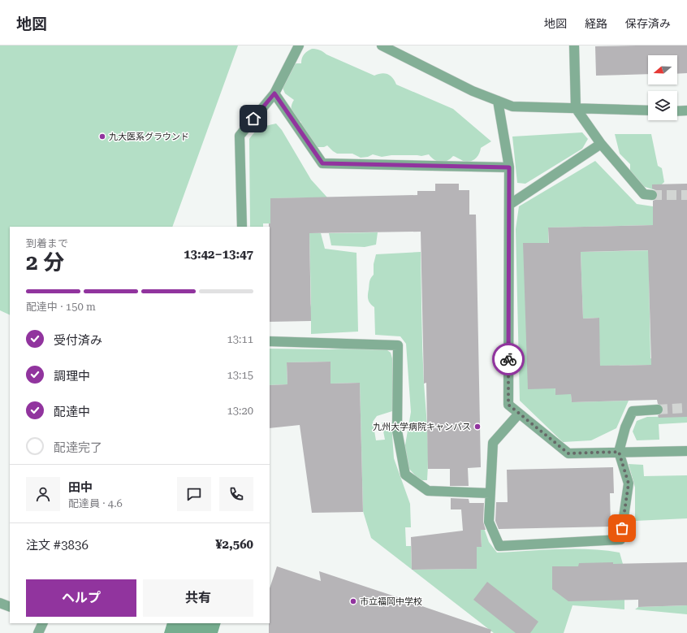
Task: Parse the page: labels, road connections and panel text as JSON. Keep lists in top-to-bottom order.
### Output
{
  "places": ["九大医系グラウンド", "九州大学病院キャンパス", "市立福岡中学校"],
  "north": "left",
  "page": {
    "header": "地図",
    "nav": ["地図", "経路", "保存済み"],
    "heading": ["2 分", "到着まで", "13:42–13:47"],
    "panel": [
      "田中",
      "配達員 · 4.6",
      "注文 #3836",
      "¥2,560"
    ],
    "bar": "配達中 · 150 m",
    "list": [
      ["受付済み", "13:11"],
      ["調理中", "13:15"],
      ["配達中", "13:20"],
      "配達完了"
    ],
    "buttons": ["ヘルプ", "共有"]
  }
}
